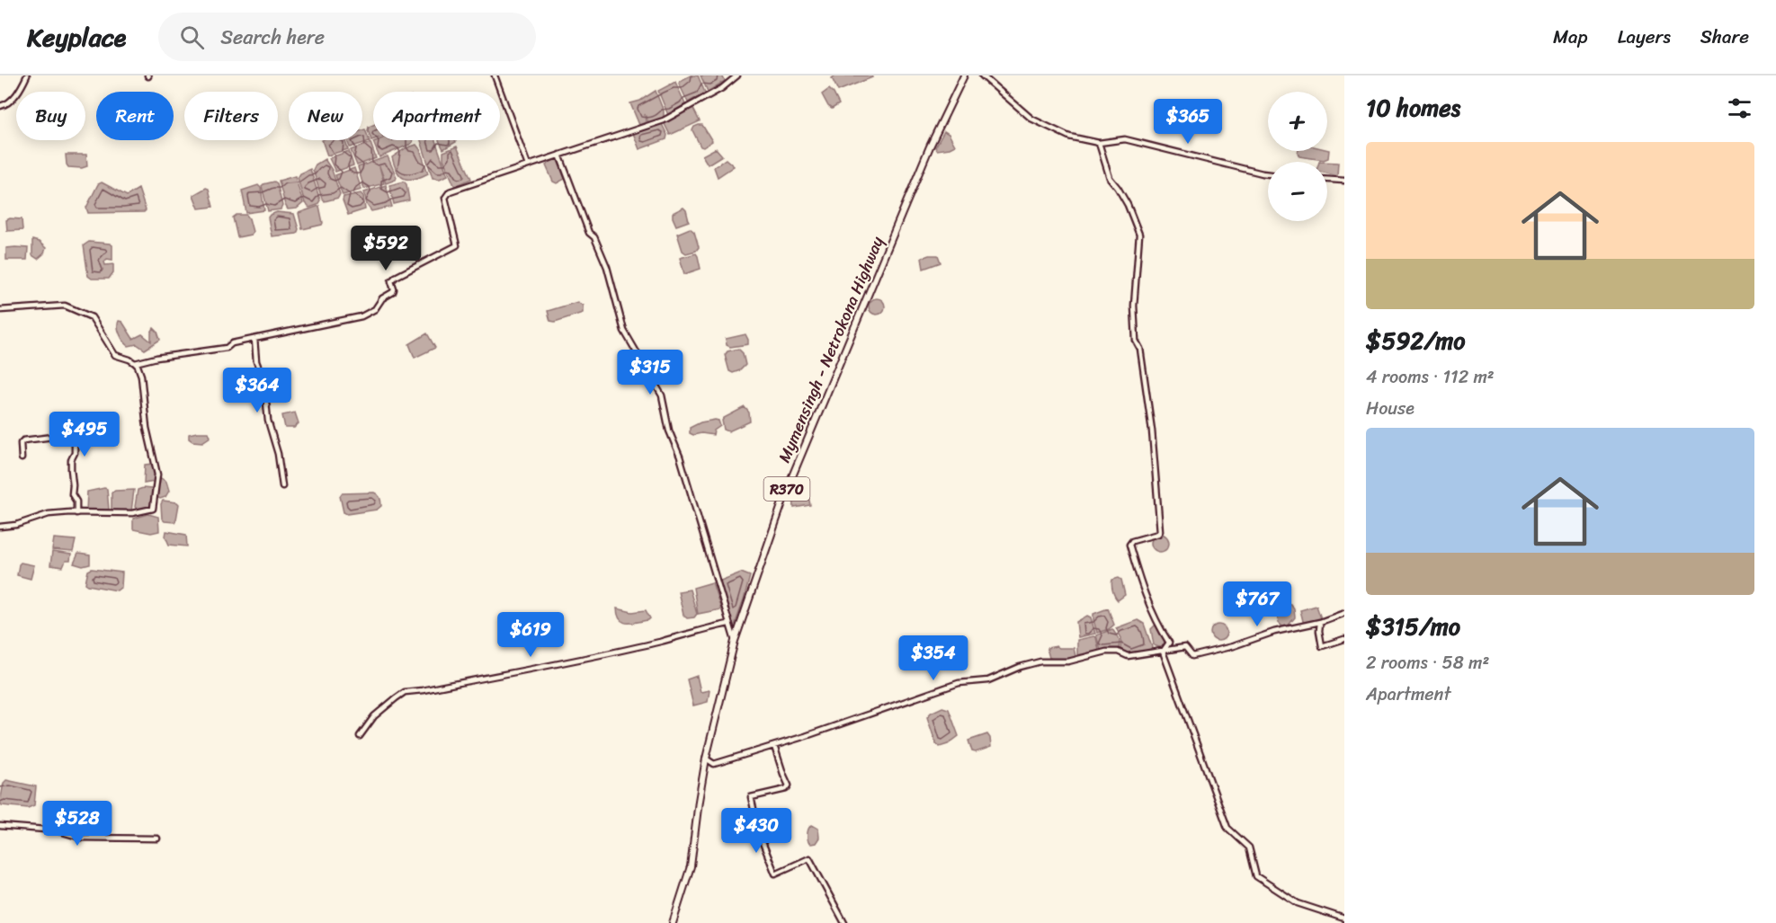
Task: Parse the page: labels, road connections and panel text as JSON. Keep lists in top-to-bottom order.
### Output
{
  "streets": {
    "main road": ["Mymensingh - Netrokona Highway", "R370"]
  },
  "page": {
    "header": "Keyplace",
    "search": "Search here",
    "nav": ["Map", "Layers", "Share"],
    "heading": "10 homes",
    "map_buttons": ["+", "−"],
    "chip": [
      "Buy",
      "Rent",
      "Filters",
      "New",
      "Apartment"
    ],
    "price": [
      "$365",
      "$592",
      "$315",
      "$364",
      "$495",
      "$767",
      "$619",
      "$354",
      "$528",
      "$430"
    ],
    "list": [
      {
        "name": "$592/mo",
        "note": "4 rooms · 112 m² · House"
      },
      {
        "name": "$315/mo",
        "note": "2 rooms · 58 m² · Apartment"
      }
    ]
  }
}
